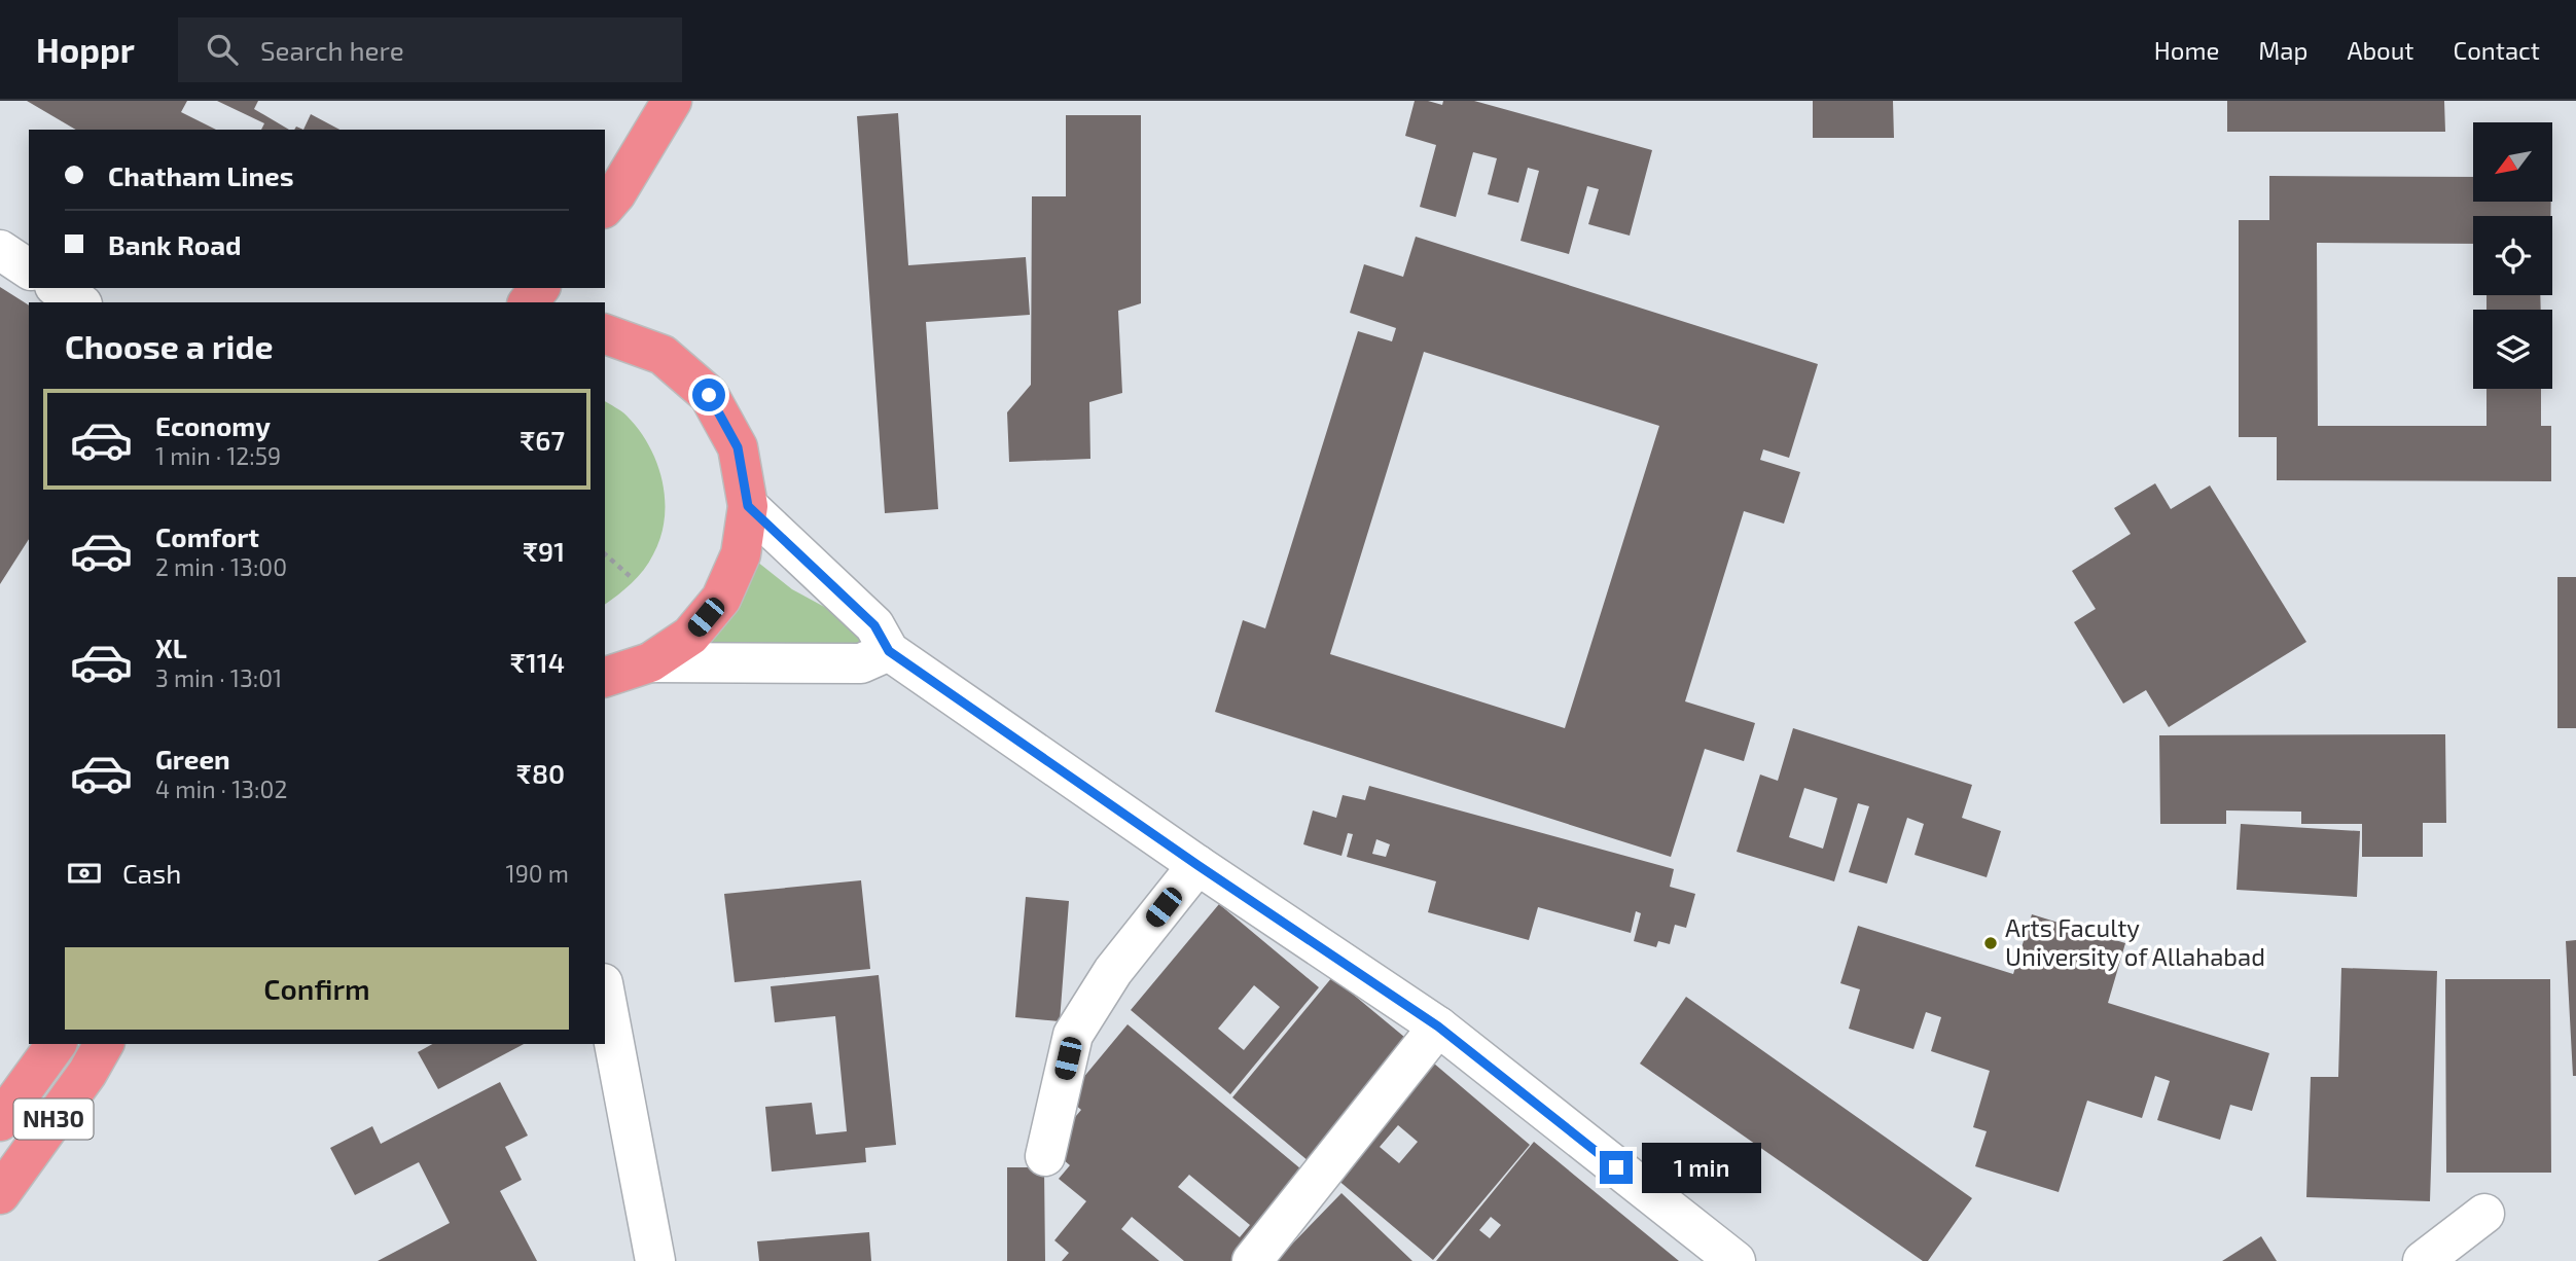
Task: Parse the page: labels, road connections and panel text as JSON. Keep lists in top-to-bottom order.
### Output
{
  "streets": {
    "highway": ["NH30"]
  },
  "places": ["Arts Faculty University of Allahabad"],
  "north": "bottom left",
  "page": {
    "header": "Hoppr",
    "search": "Search here",
    "nav": [
      "Home",
      "Map",
      "About",
      "Contact"
    ],
    "banner": ["Chatham Lines", "Bank Road"],
    "heading": "Choose a ride",
    "list": [
      {
        "name": "Economy",
        "note": "1 min · 12:59",
        "value": "₹67"
      },
      {
        "name": "Comfort",
        "note": "2 min · 13:00",
        "value": "₹91"
      },
      {
        "name": "XL",
        "note": "3 min · 13:01",
        "value": "₹114"
      },
      {
        "name": "Green",
        "note": "4 min · 13:02",
        "value": "₹80"
      }
    ],
    "pay": ["Cash", "190 m"],
    "buttons": "Confirm",
    "bubble": "1 min"
  }
}
